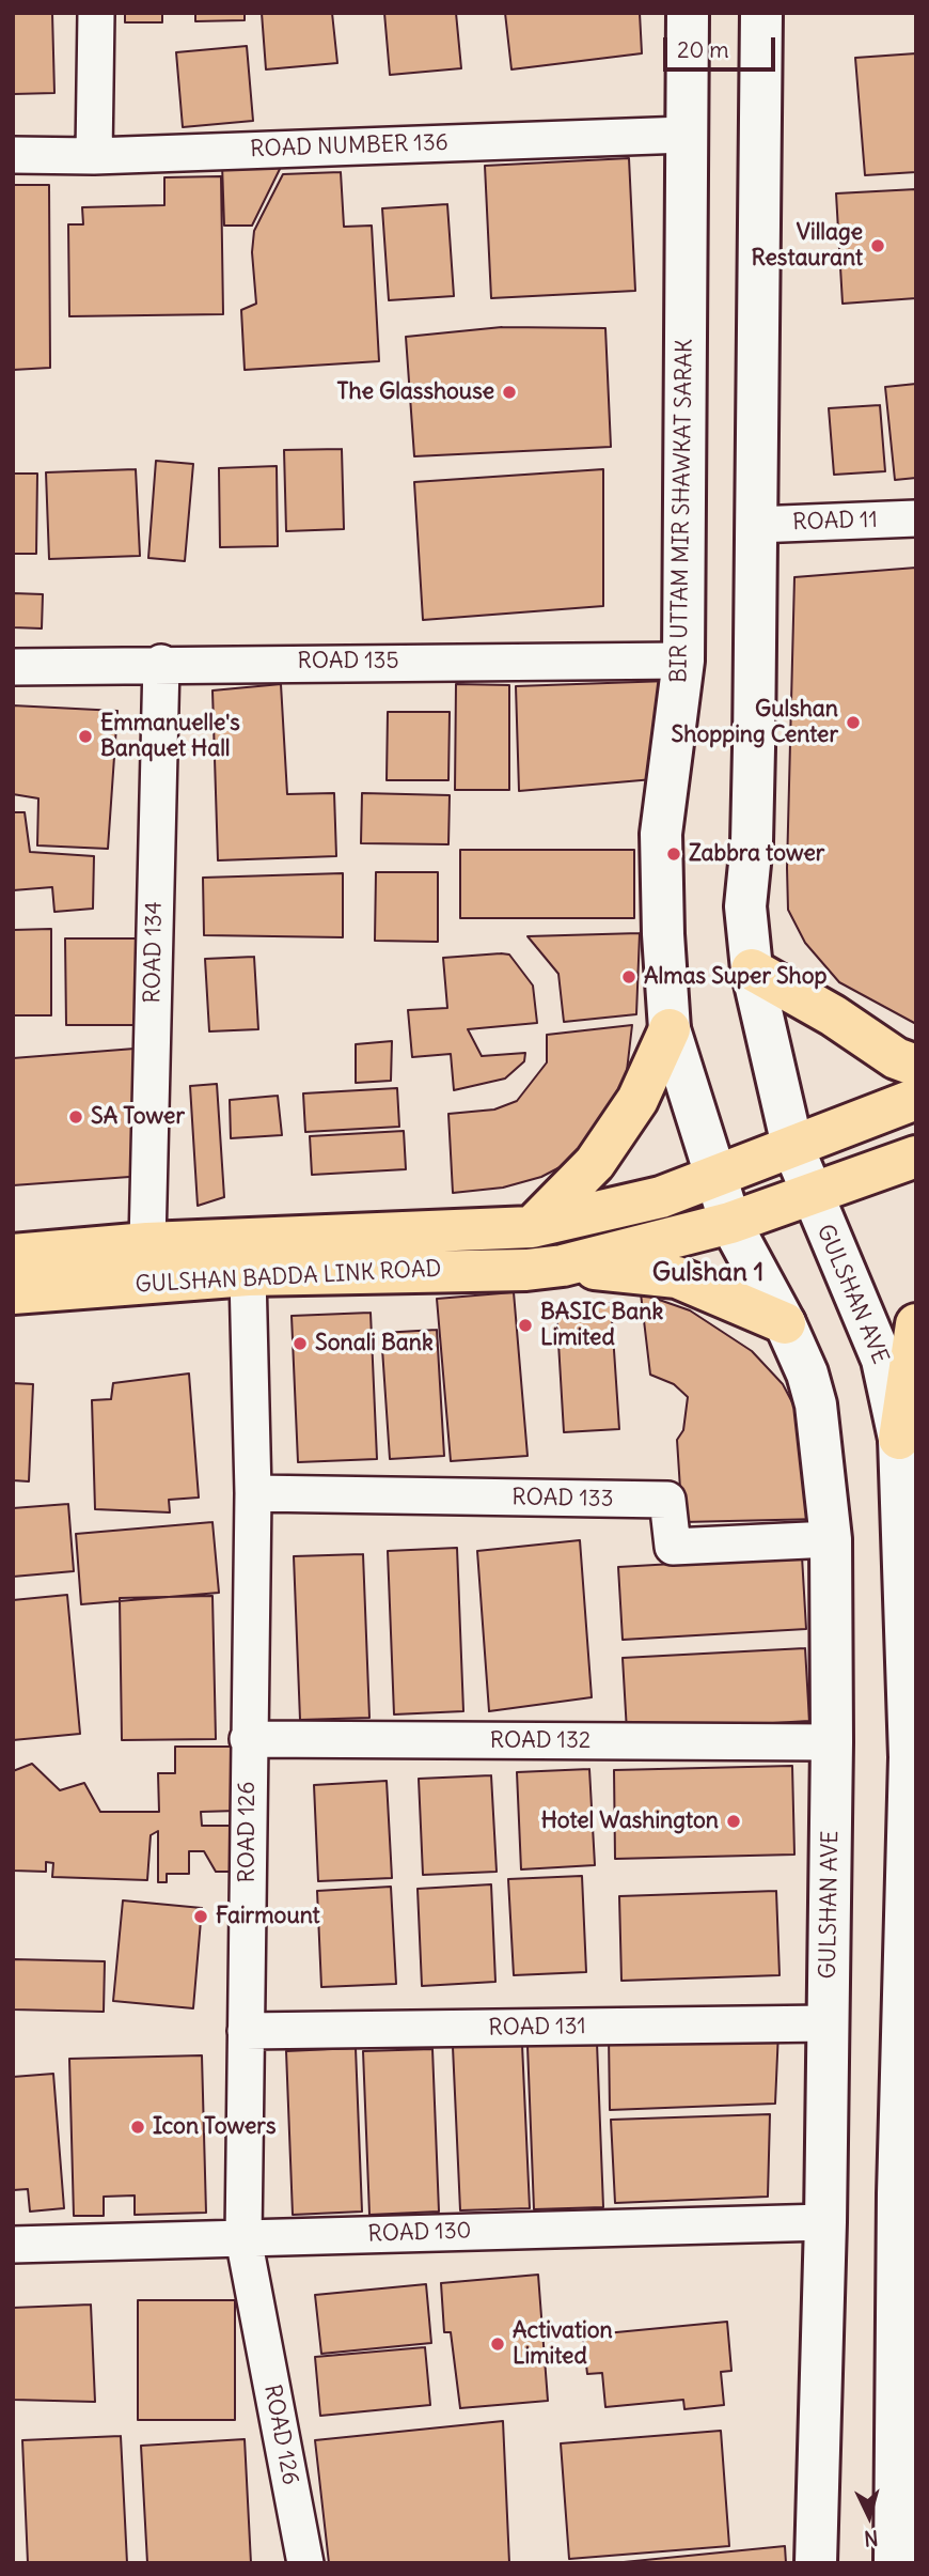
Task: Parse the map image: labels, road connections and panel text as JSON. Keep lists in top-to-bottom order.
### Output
{
  "streets": {
    "main road": ["BIR UTTAM MIR SHAWKAT SARAK", "GULSHAN BADDA LINK ROAD", "GULSHAN AVE"],
    "street": [
      "ROAD NUMBER 136",
      "ROAD 11",
      "ROAD 135",
      "ROAD 134",
      "ROAD 133",
      "ROAD 132",
      "ROAD 126",
      "ROAD 131",
      "ROAD 130"
    ]
  },
  "crossings": [
    ["ROAD NUMBER 136", "BIR UTTAM MIR SHAWKAT SARAK"],
    ["BIR UTTAM MIR SHAWKAT SARAK", "ROAD 135"],
    ["BIR UTTAM MIR SHAWKAT SARAK", "GULSHAN BADDA LINK ROAD"],
    ["BIR UTTAM MIR SHAWKAT SARAK", "GULSHAN AVE"],
    ["ROAD 135", "ROAD 134"],
    ["ROAD 134", "GULSHAN BADDA LINK ROAD"],
    ["GULSHAN BADDA LINK ROAD", "ROAD 126"],
    ["GULSHAN AVE", "ROAD 133"],
    ["GULSHAN AVE", "ROAD 132"],
    ["GULSHAN AVE", "ROAD 131"],
    ["GULSHAN AVE", "ROAD 130"],
    ["ROAD 133", "ROAD 126"],
    ["ROAD 132", "ROAD 126"],
    ["ROAD 126", "ROAD 131"],
    ["ROAD 126", "ROAD 130"]
  ],
  "districts": ["Gulshan 1"],
  "places": [
    "Village Restaurant",
    "The Glasshouse",
    "Gulshan Shopping Center",
    "Emmanuelle's Banquet Hall",
    "Zabbra tower",
    "Almas Super Shop",
    "SA Tower",
    "BASIC Bank Limited",
    "Sonali Bank",
    "Hotel Washington",
    "Fairmount",
    "Icon Towers",
    "Activation Limited"
  ],
  "scale_bar": "20 m",
  "north": "bottom"
}
